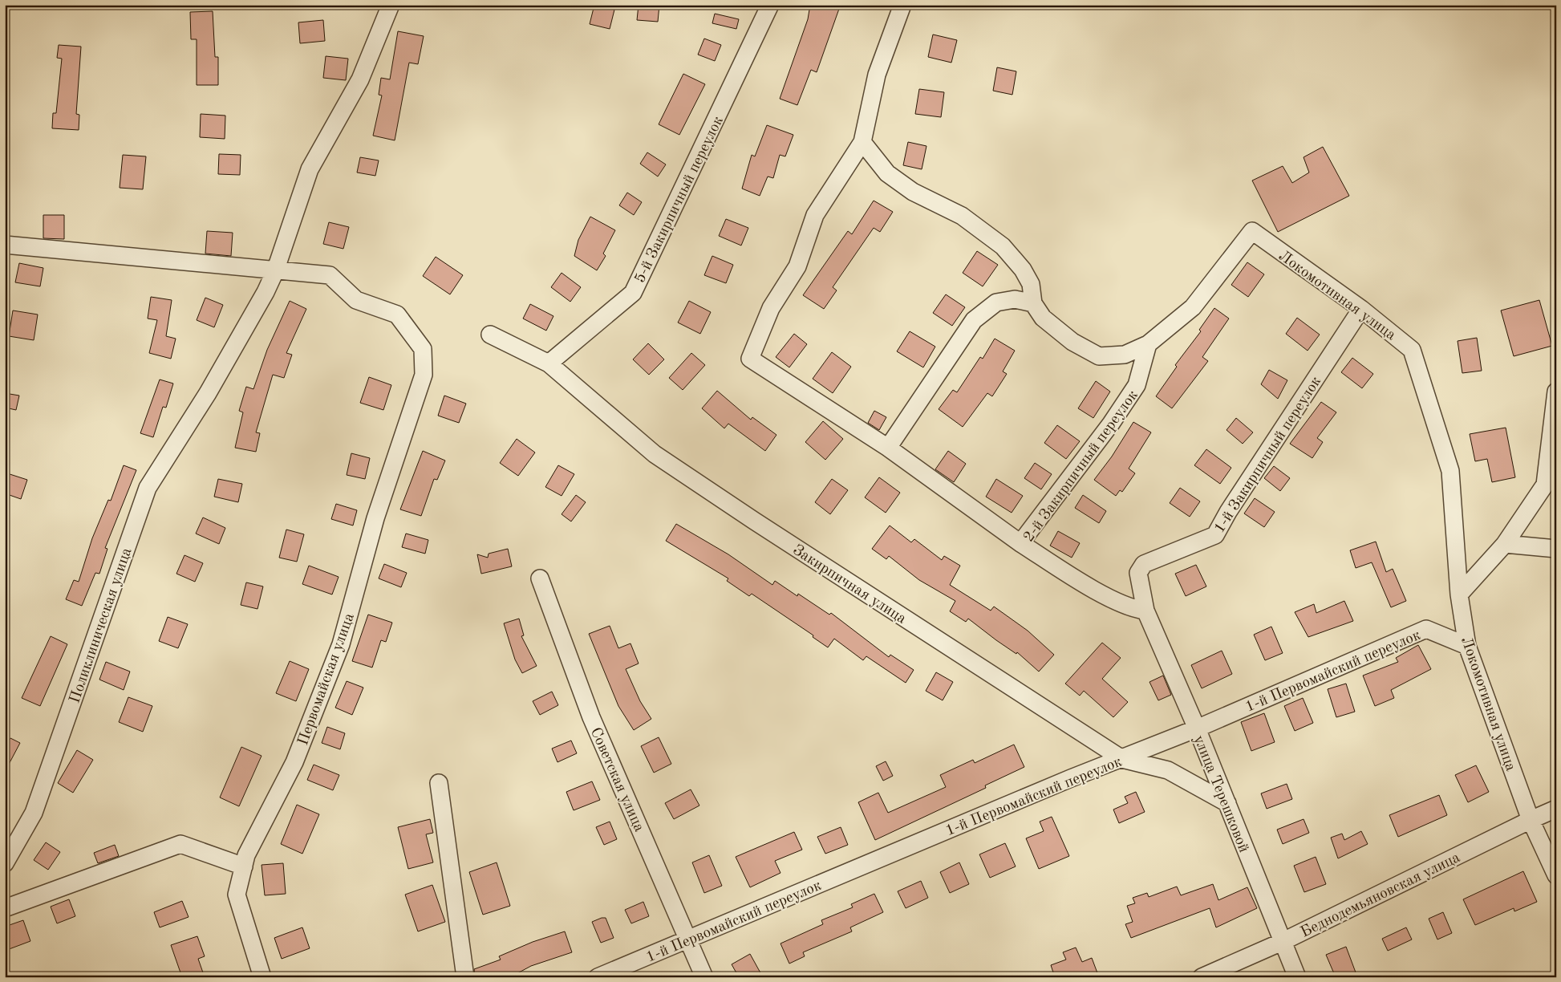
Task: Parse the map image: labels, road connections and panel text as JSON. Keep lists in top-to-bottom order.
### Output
{
  "streets": {
    "street": [
      "5-й Закирпичный переулок",
      "Локомотивная улица",
      "1-й Закирпичный переулок",
      "2-й Закирпичный переулок",
      "Закирпичная улица",
      "Поликлиническая улица",
      "1-й Первомайский переулок",
      "Первомайская улица",
      "Советская улица",
      "улица Терешковой",
      "Беднодемьяновская улица"
    ]
  },
  "crossings": [
    ["5-й Закирпичный переулок", "Закирпичная улица"],
    ["Локомотивная улица", "1-й Закирпичный переулок"],
    ["Локомотивная улица", "2-й Закирпичный переулок"],
    ["Локомотивная улица", "1-й Первомайский переулок"],
    ["Локомотивная улица", "Беднодемьяновская улица"],
    ["1-й Закирпичный переулок", "2-й Закирпичный переулок"],
    ["1-й Закирпичный переулок", "улица Терешковой"],
    ["2-й Закирпичный переулок", "улица Терешковой"],
    ["Закирпичная улица", "1-й Первомайский переулок"],
    ["Закирпичная улица", "улица Терешковой"],
    ["Поликлиническая улица", "Первомайская улица"],
    ["1-й Первомайский переулок", "Советская улица"],
    ["1-й Первомайский переулок", "улица Терешковой"],
    ["улица Терешковой", "Беднодемьяновская улица"]
  ]
}
